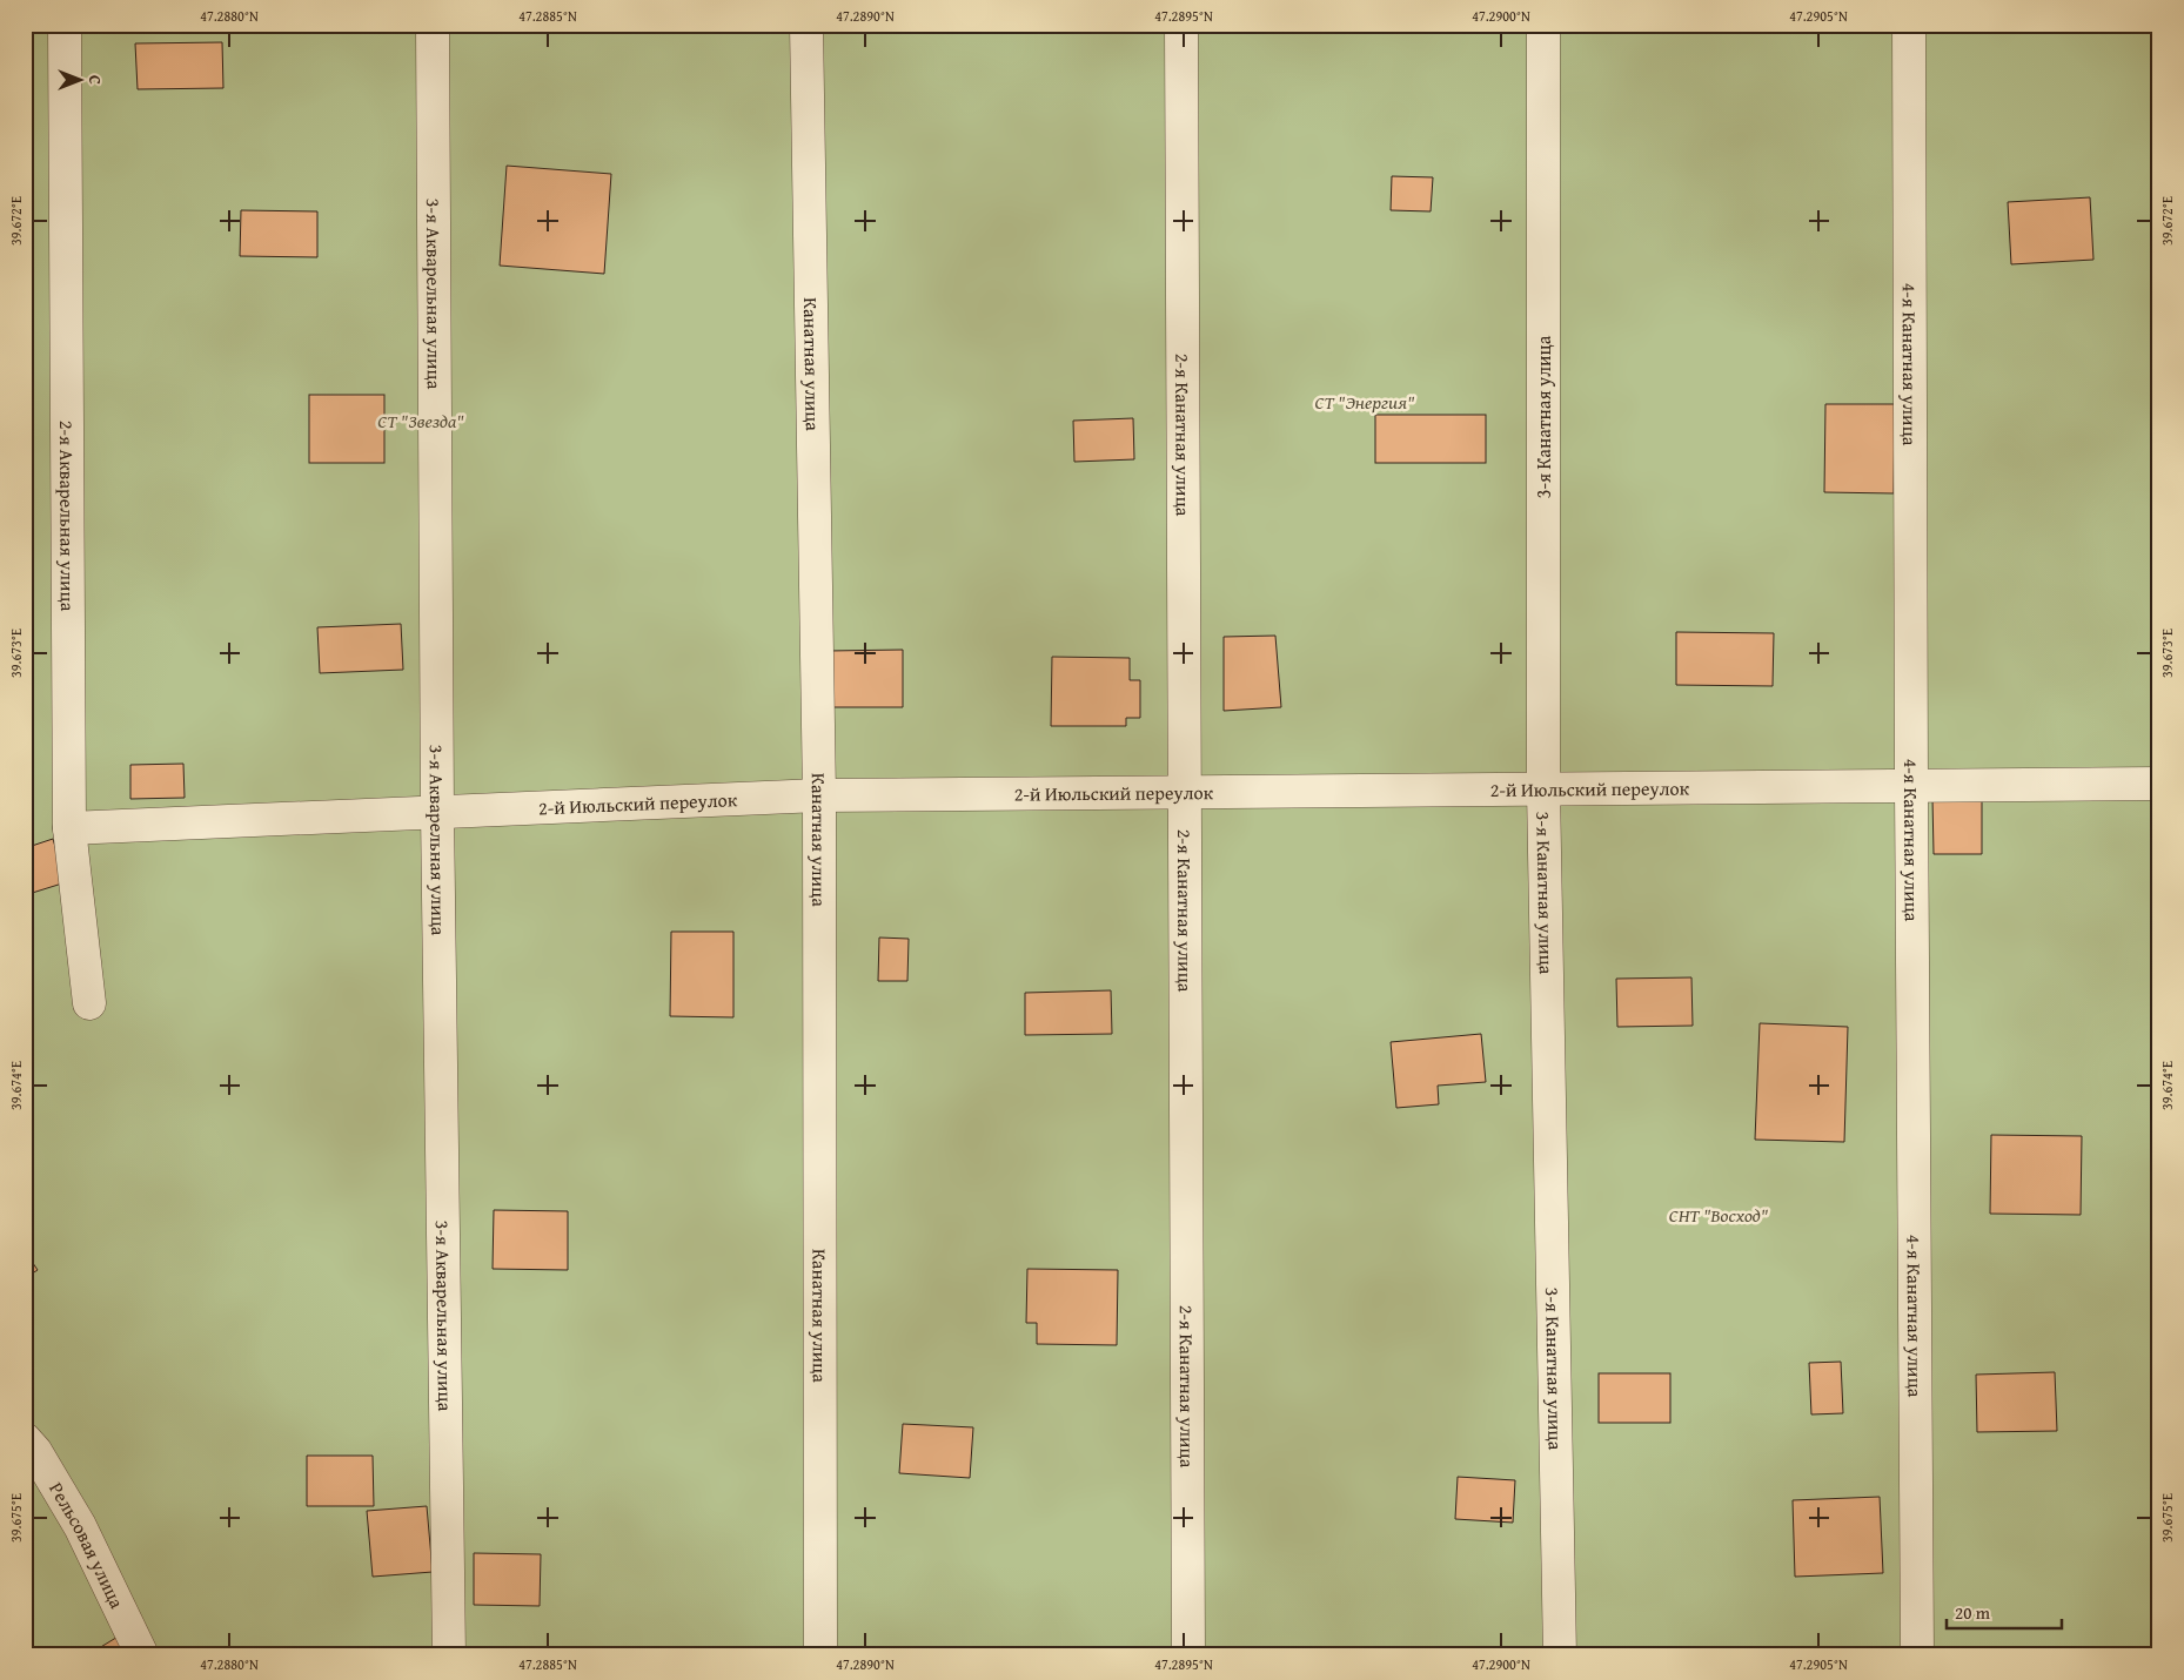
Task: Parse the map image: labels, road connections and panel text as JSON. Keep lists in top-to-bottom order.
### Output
{
  "streets": {
    "lane": [
      "3-я Акварельная улица",
      "Канатная улица",
      "4-я Канатная улица",
      "3-я Канатная улица",
      "2-я Канатная улица",
      "2-я Акварельная улица",
      "2-й Июльский переулок",
      "Рельсовая улица"
    ]
  },
  "crossings": [
    ["3-я Акварельная улица", "2-й Июльский переулок"],
    ["Канатная улица", "2-й Июльский переулок"],
    ["4-я Канатная улица", "2-й Июльский переулок"],
    ["3-я Канатная улица", "2-й Июльский переулок"],
    ["2-я Канатная улица", "2-й Июльский переулок"],
    ["2-я Акварельная улица", "2-й Июльский переулок"]
  ],
  "parks": ["СТ \"Энергия\"", "СТ \"Звезда\"", "СНТ \"Восход\""],
  "scale_bar": "20 m",
  "north": "right",
  "coordinates": [
    "47.2880°N",
    "47.2885°N",
    "47.2890°N",
    "47.2895°N",
    "47.2900°N",
    "47.2905°N",
    "39.672°E",
    "39.673°E",
    "39.674°E",
    "39.675°E"
  ]
}
